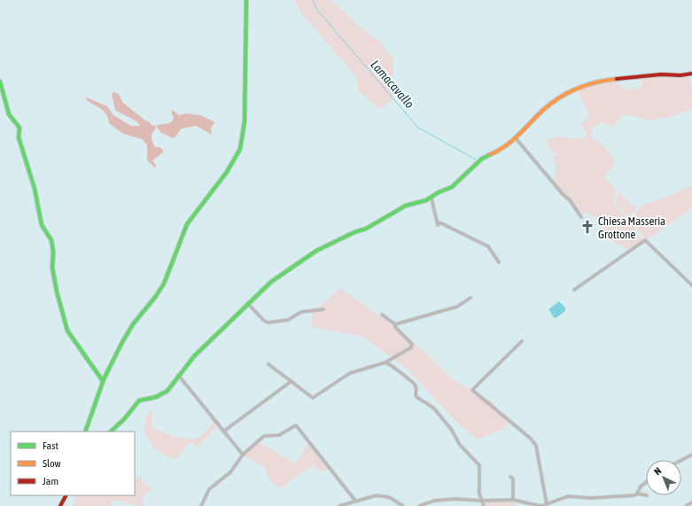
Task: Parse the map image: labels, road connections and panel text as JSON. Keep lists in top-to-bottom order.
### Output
{
  "water": ["Lamacavallo"],
  "places": {
    "church": ["Chiesa Masseria Grottone"]
  },
  "legend": ["Fast", "Slow", "Jam"],
  "north": "top left"
}
